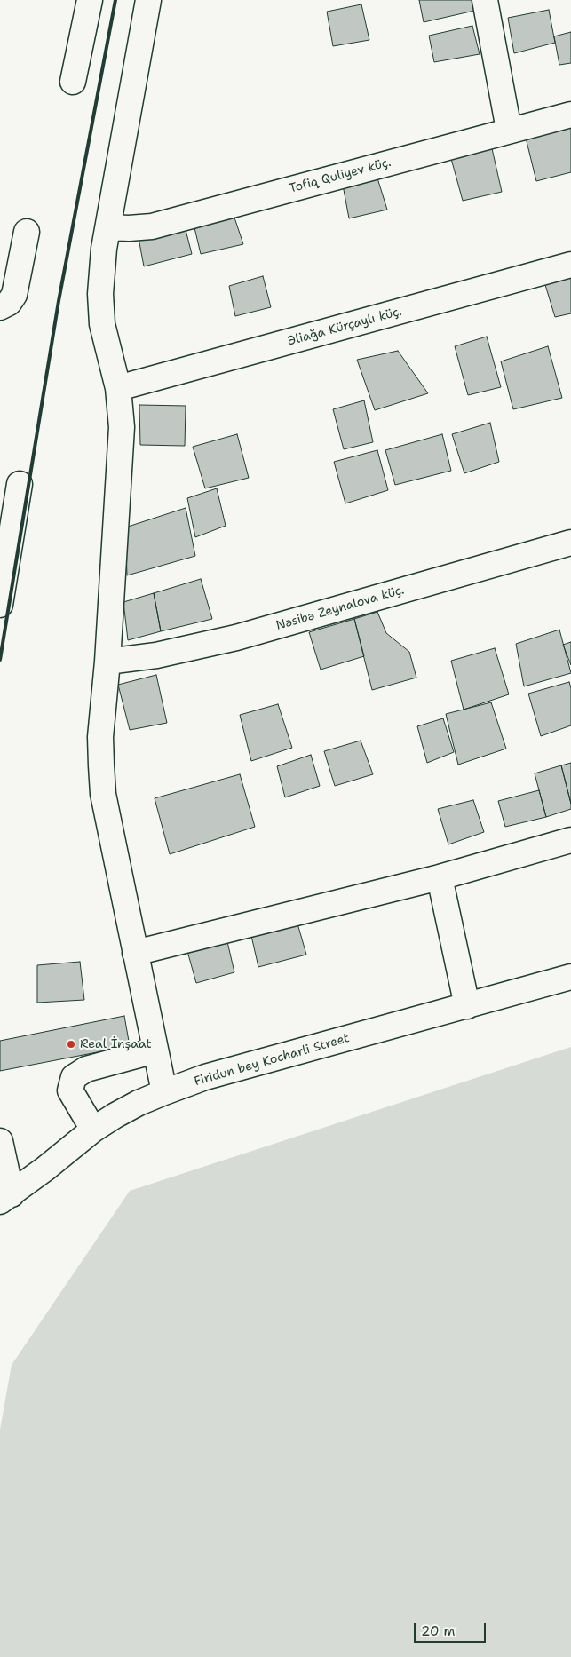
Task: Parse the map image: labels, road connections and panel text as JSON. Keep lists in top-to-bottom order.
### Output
{
  "streets": {
    "street": [
      "Tofiq Quliyev küç.",
      "Əliağa Kürçaylı küç.",
      "Nəsibə Zeynalova küç.",
      "Firidun bey Kocharli Street"
    ]
  },
  "places": ["Real İnşaat"],
  "scale_bar": "20 m"
}
